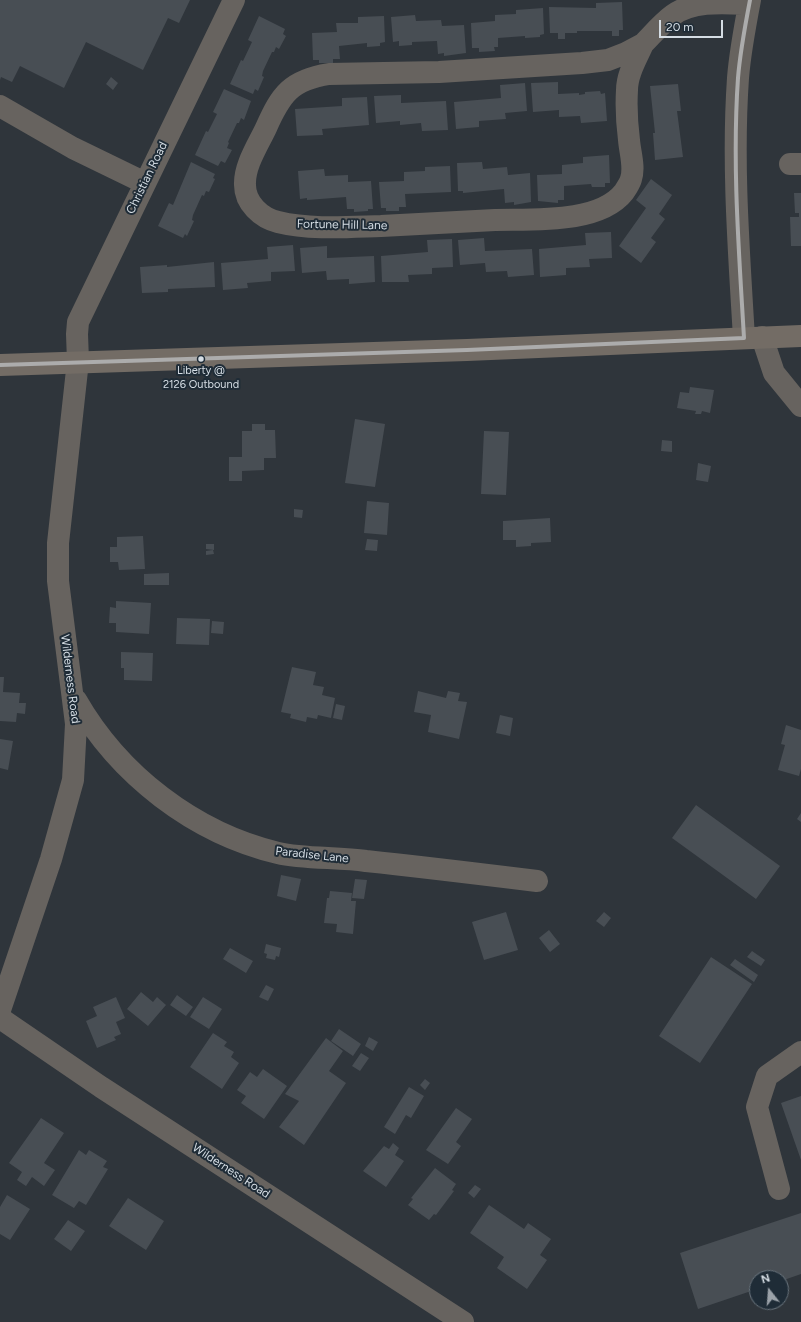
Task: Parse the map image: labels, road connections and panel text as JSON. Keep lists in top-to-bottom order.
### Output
{
  "streets": {
    "street": [
      "Christian Road",
      "Fortune Hill Lane",
      "Wilderness Road",
      "Paradise Lane"
    ]
  },
  "crossings": [
    ["Christian Road", "Wilderness Road"],
    ["Wilderness Road", "Paradise Lane"]
  ],
  "places": ["Liberty @ 2126 Outbound"],
  "scale_bar": "20 m",
  "north": "top"
}
